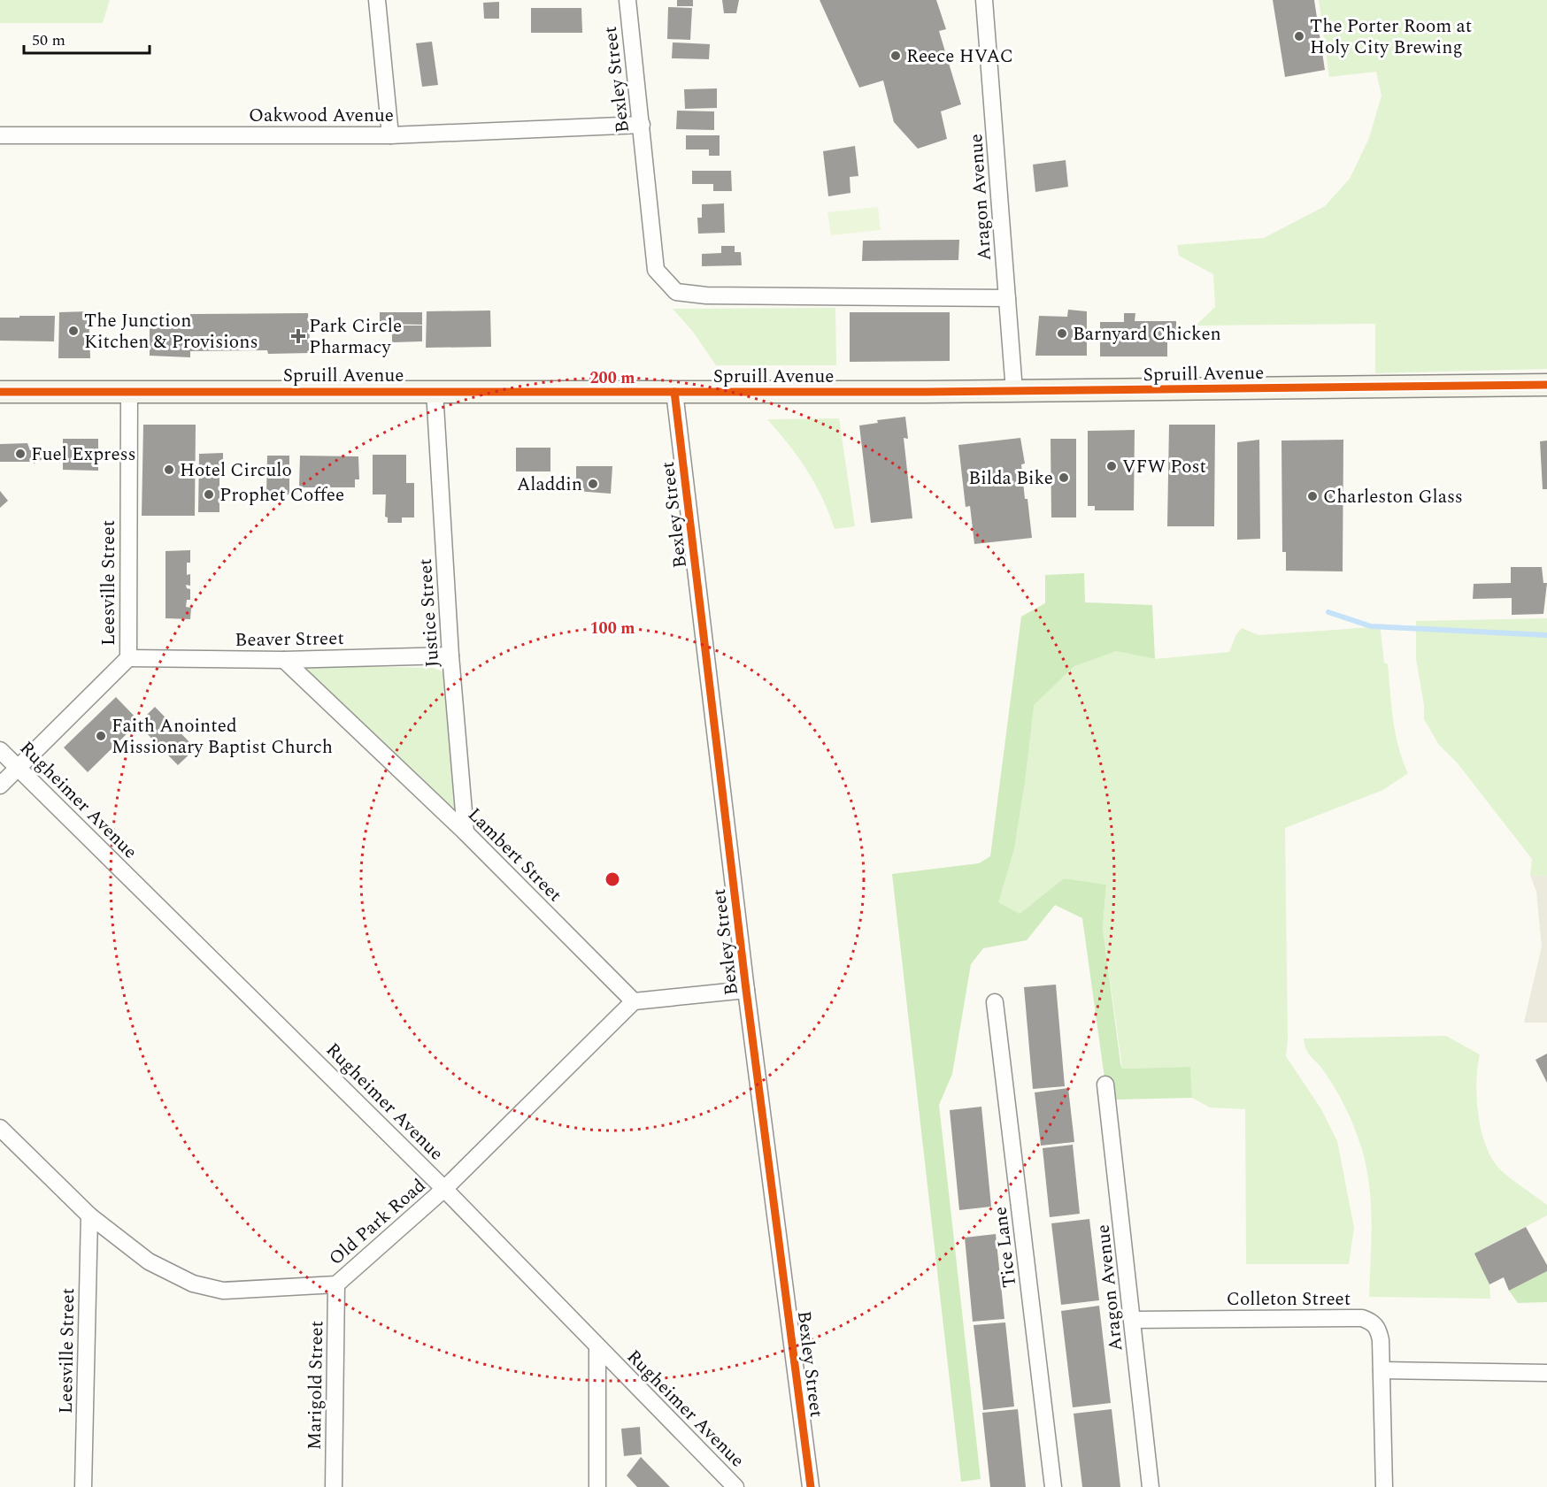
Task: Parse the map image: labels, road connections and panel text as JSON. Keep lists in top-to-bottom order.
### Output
{
  "streets": {
    "street": [
      "Bexley Street",
      "Oakwood Avenue",
      "Aragon Avenue",
      "Spruill Avenue",
      "Leesville Street",
      "Justice Street",
      "Beaver Street",
      "Rugheimer Avenue",
      "Lambert Street",
      "Old Park Road",
      "Tice Lane",
      "Colleton Street",
      "Marigold Street"
    ]
  },
  "crossings": [
    ["Bexley Street", "Oakwood Avenue"],
    ["Bexley Street", "Aragon Avenue"],
    ["Bexley Street", "Spruill Avenue"],
    ["Aragon Avenue", "Spruill Avenue"],
    ["Aragon Avenue", "Colleton Street"],
    ["Spruill Avenue", "Leesville Street"],
    ["Spruill Avenue", "Justice Street"],
    ["Leesville Street", "Beaver Street"],
    ["Leesville Street", "Rugheimer Avenue"],
    ["Leesville Street", "Old Park Road"],
    ["Justice Street", "Beaver Street"],
    ["Justice Street", "Lambert Street"],
    ["Beaver Street", "Lambert Street"],
    ["Rugheimer Avenue", "Old Park Road"],
    ["Lambert Street", "Old Park Road"],
    ["Old Park Road", "Marigold Street"]
  ],
  "places": {
    "other": [
      "The Porter Room at Holy City Brewing",
      "Reece HVAC",
      "The Junction Kitchen & Provisions",
      "Barnyard Chicken",
      "Fuel Express",
      "VFW Post",
      "Hotel Circulo",
      "Bilda Bike",
      "Aladdin",
      "Prophet Coffee",
      "Charleston Glass",
      "Faith Anointed Missionary Baptist Church"
    ],
    "health": ["Park Circle Pharmacy"]
  },
  "scale_bar": "50 m",
  "rings": ["200 m", "100 m"]
}
